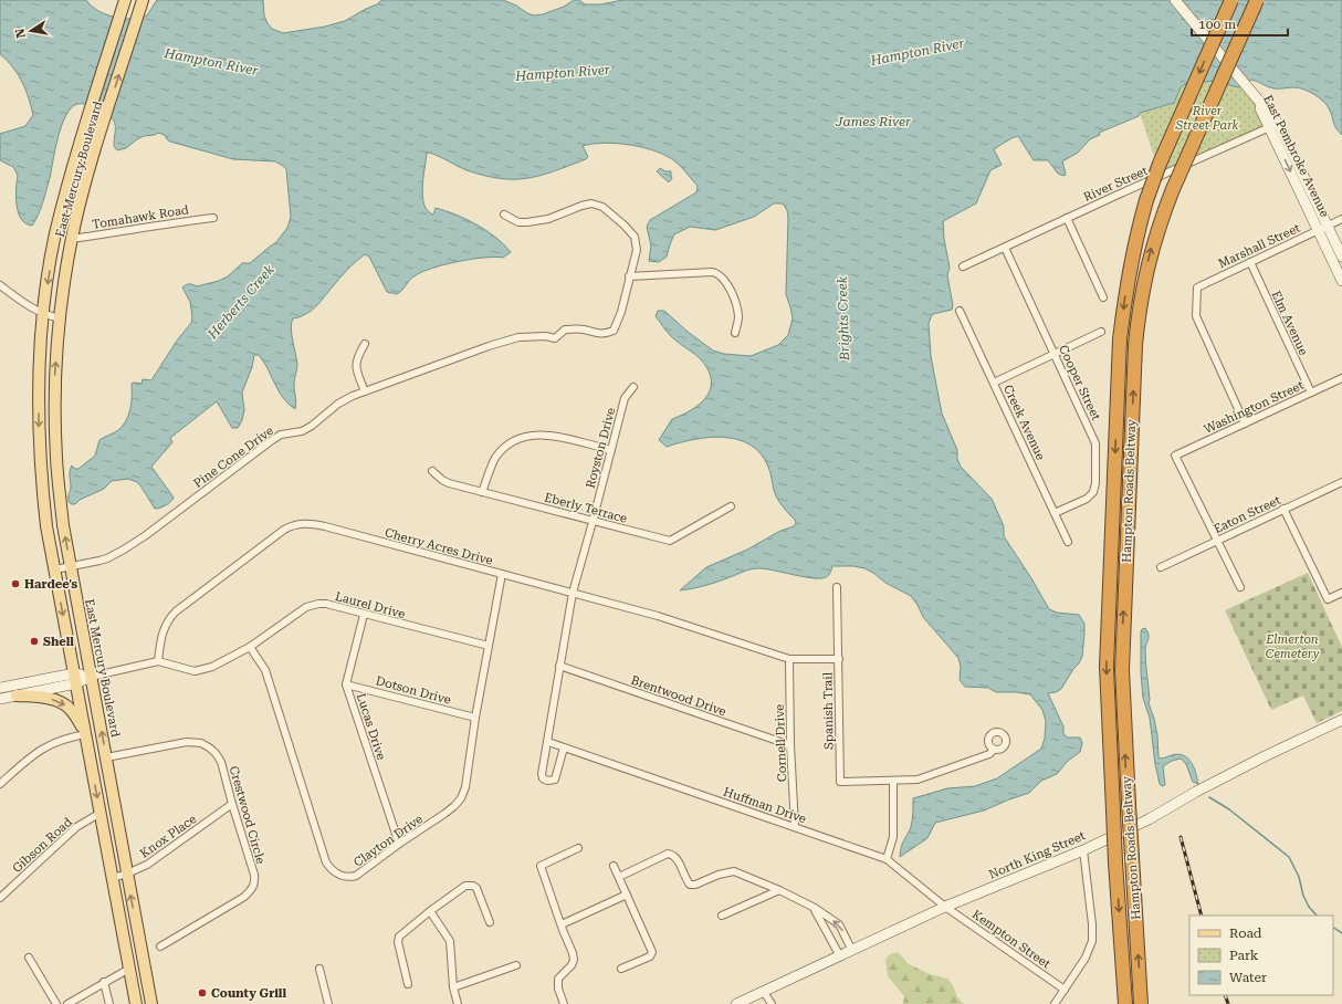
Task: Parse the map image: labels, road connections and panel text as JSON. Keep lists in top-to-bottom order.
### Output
{
  "streets": {
    "highway": ["Hampton Roads Beltway"],
    "main road": ["East Pembroke Avenue", "East Mercury Boulevard", "North King Street"],
    "street": [
      "River Street",
      "Tomahawk Road",
      "Marshall Street",
      "Elm Avenue",
      "Cooper Street",
      "Washington Street",
      "Creek Avenue",
      "Royston Drive",
      "Pine Cone Drive",
      "Eberly Terrace",
      "Eaton Street",
      "Cherry Acres Drive",
      "Laurel Drive",
      "Dotson Drive",
      "Brentwood Drive",
      "Spanish Trail",
      "Lucas Drive",
      "Cornell Drive",
      "Huffman Drive",
      "Crestwood Circle",
      "Knox Place",
      "Clayton Drive",
      "Gibson Road",
      "Kempton Street"
    ]
  },
  "crossings": [
    ["East Pembroke Avenue", "River Street"],
    ["East Pembroke Avenue", "Marshall Street"],
    ["East Mercury Boulevard", "Tomahawk Road"],
    ["East Mercury Boulevard", "Pine Cone Drive"],
    ["East Mercury Boulevard", "Crestwood Circle"],
    ["East Mercury Boulevard", "Knox Place"],
    ["East Mercury Boulevard", "Gibson Road"],
    ["River Street", "Cooper Street"],
    ["Marshall Street", "Elm Avenue"],
    ["Marshall Street", "Washington Street"],
    ["Elm Avenue", "Washington Street"],
    ["Cooper Street", "Creek Avenue"],
    ["Washington Street", "Eaton Street"],
    ["Royston Drive", "Eberly Terrace"],
    ["Royston Drive", "Cherry Acres Drive"],
    ["Cherry Acres Drive", "Laurel Drive"],
    ["Cherry Acres Drive", "Spanish Trail"],
    ["Cherry Acres Drive", "Cornell Drive"],
    ["Cherry Acres Drive", "Clayton Drive"],
    ["Laurel Drive", "Lucas Drive"],
    ["Laurel Drive", "Clayton Drive"],
    ["Dotson Drive", "Lucas Drive"],
    ["Dotson Drive", "Clayton Drive"],
    ["Brentwood Drive", "Cornell Drive"],
    ["Lucas Drive", "Clayton Drive"],
    ["Cornell Drive", "Huffman Drive"],
    ["Huffman Drive", "North King Street"],
    ["Huffman Drive", "Kempton Street"],
    ["Crestwood Circle", "Knox Place"],
    ["North King Street", "Kempton Street"]
  ],
  "water": [
    "Hampton River",
    "James River",
    "Herberts Creek",
    "Brights Creek"
  ],
  "parks": ["River Street Park", "Elmerton Cemetery"],
  "places": ["Hardee's", "Shell", "County Grill"],
  "legend": ["Road", "Park", "Water"],
  "scale_bar": "100 m",
  "north": "left"
}
